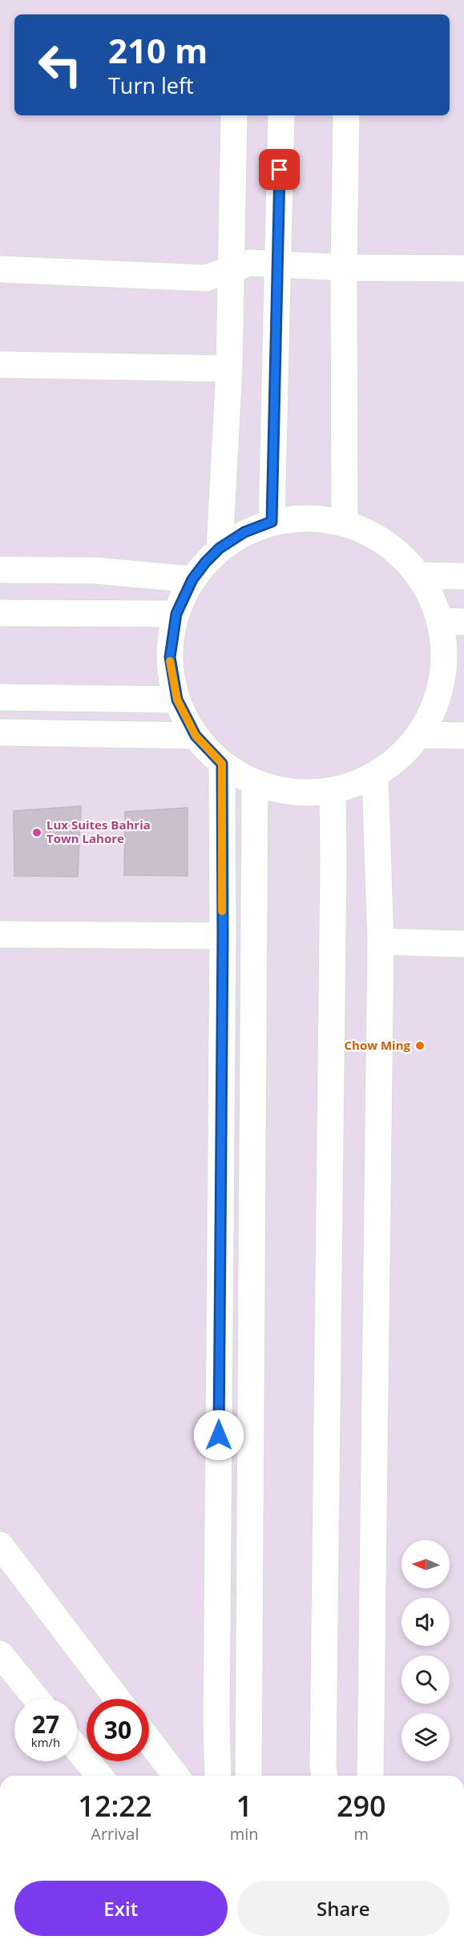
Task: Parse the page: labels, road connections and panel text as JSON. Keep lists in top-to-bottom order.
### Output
{
  "places": ["Lux Suites Bahria Town Lahore", "Chow Ming"],
  "north": "left",
  "page": {
    "turn": ["210 m", "Turn left"],
    "speed": "27 km/h",
    "limit": "30",
    "eta": [
      "12:22",
      "Arrival",
      "1",
      "min",
      "290",
      "m"
    ],
    "buttons": ["Exit", "Share"]
  }
}
